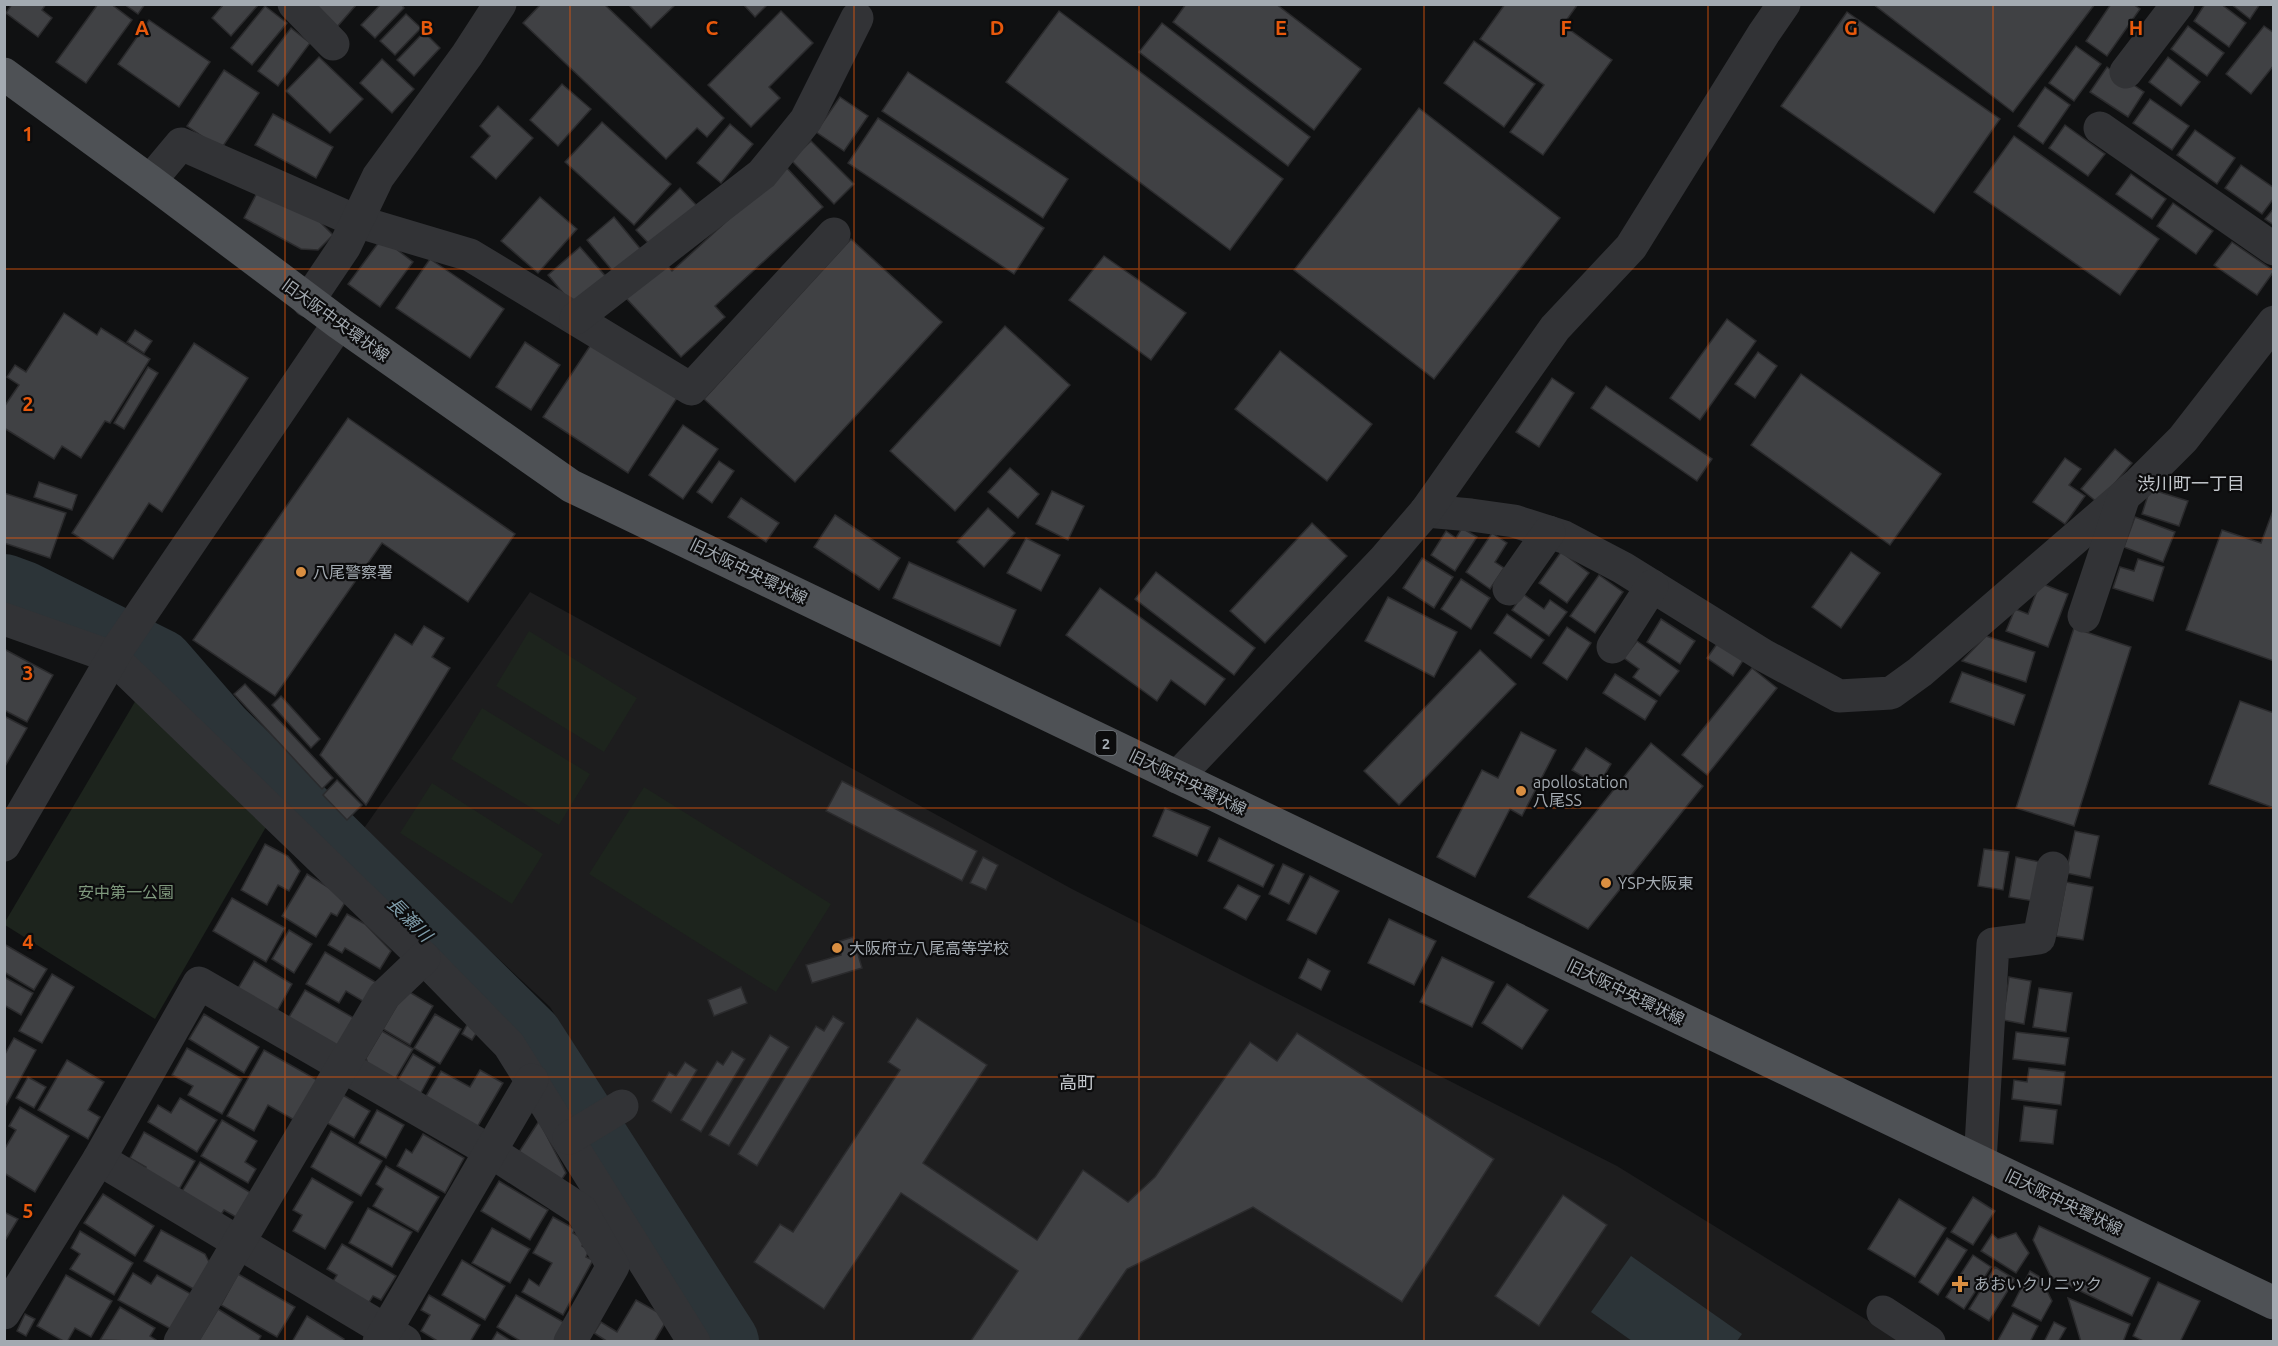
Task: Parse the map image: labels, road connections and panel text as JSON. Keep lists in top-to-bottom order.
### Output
{
  "streets": {
    "main road": ["旧大阪中央環状線", "2"]
  },
  "districts": ["渋川町一丁目", "高町"],
  "water": ["長瀬川"],
  "parks": ["安中第一公園"],
  "places": {
    "other": [
      "八尾警察署",
      "apollostation 八尾SS",
      "YSP大阪東",
      "大阪府立八尾高等学校"
    ],
    "health": ["あおいクリニック"]
  },
  "grid": {
    "columns": [
      "A",
      "B",
      "C",
      "D",
      "E",
      "F",
      "G",
      "H"
    ],
    "rows": [
      "1",
      "2",
      "3",
      "4",
      "5"
    ]
  }
}
